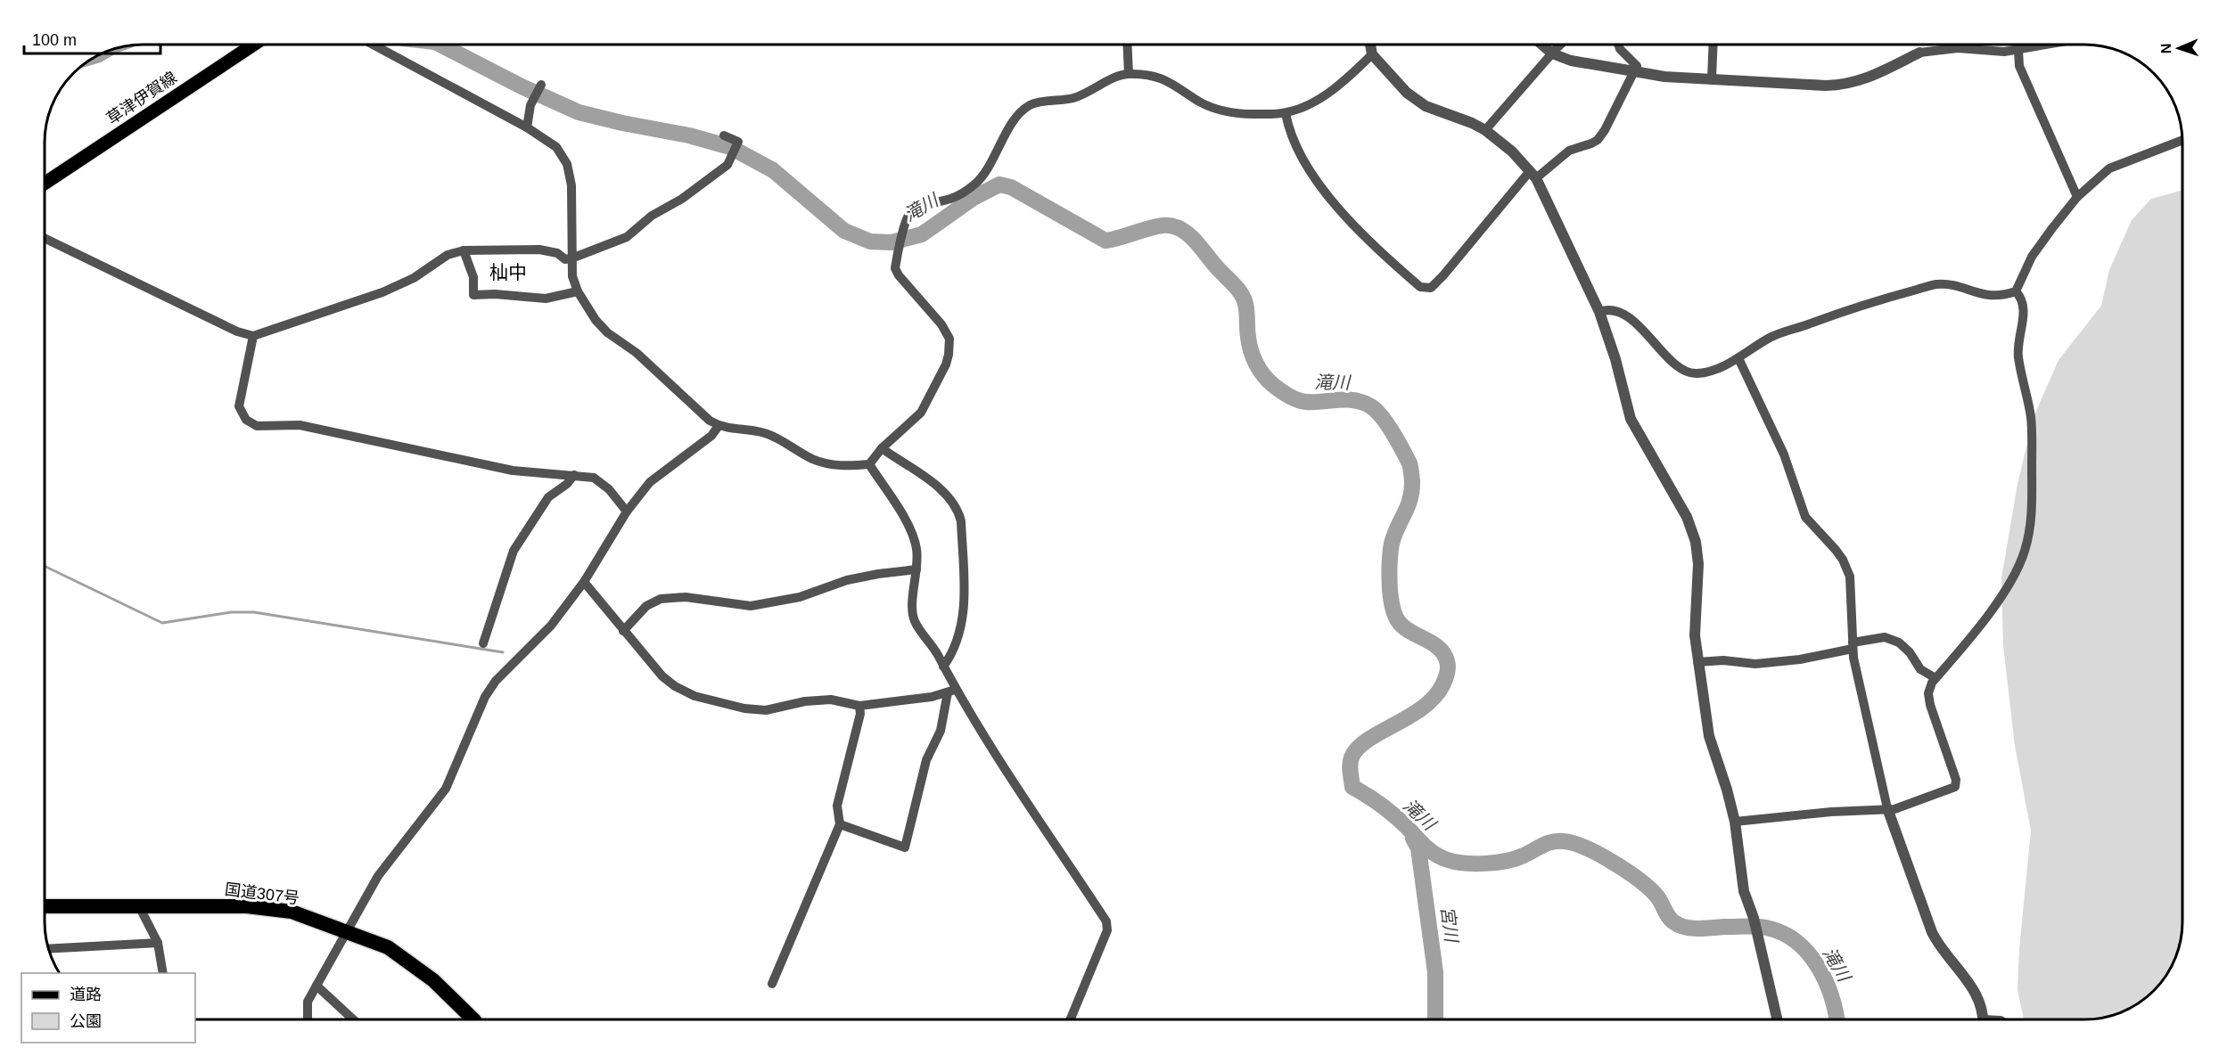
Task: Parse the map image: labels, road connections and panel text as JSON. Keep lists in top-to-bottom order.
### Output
{
  "streets": {
    "highway": ["国道307号"],
    "main road": ["草津伊賀線"]
  },
  "districts": ["杣中"],
  "water": ["滝川", "宮川"],
  "legend": ["道路", "公園"],
  "scale_bar": "100 m",
  "north": "left"
}
